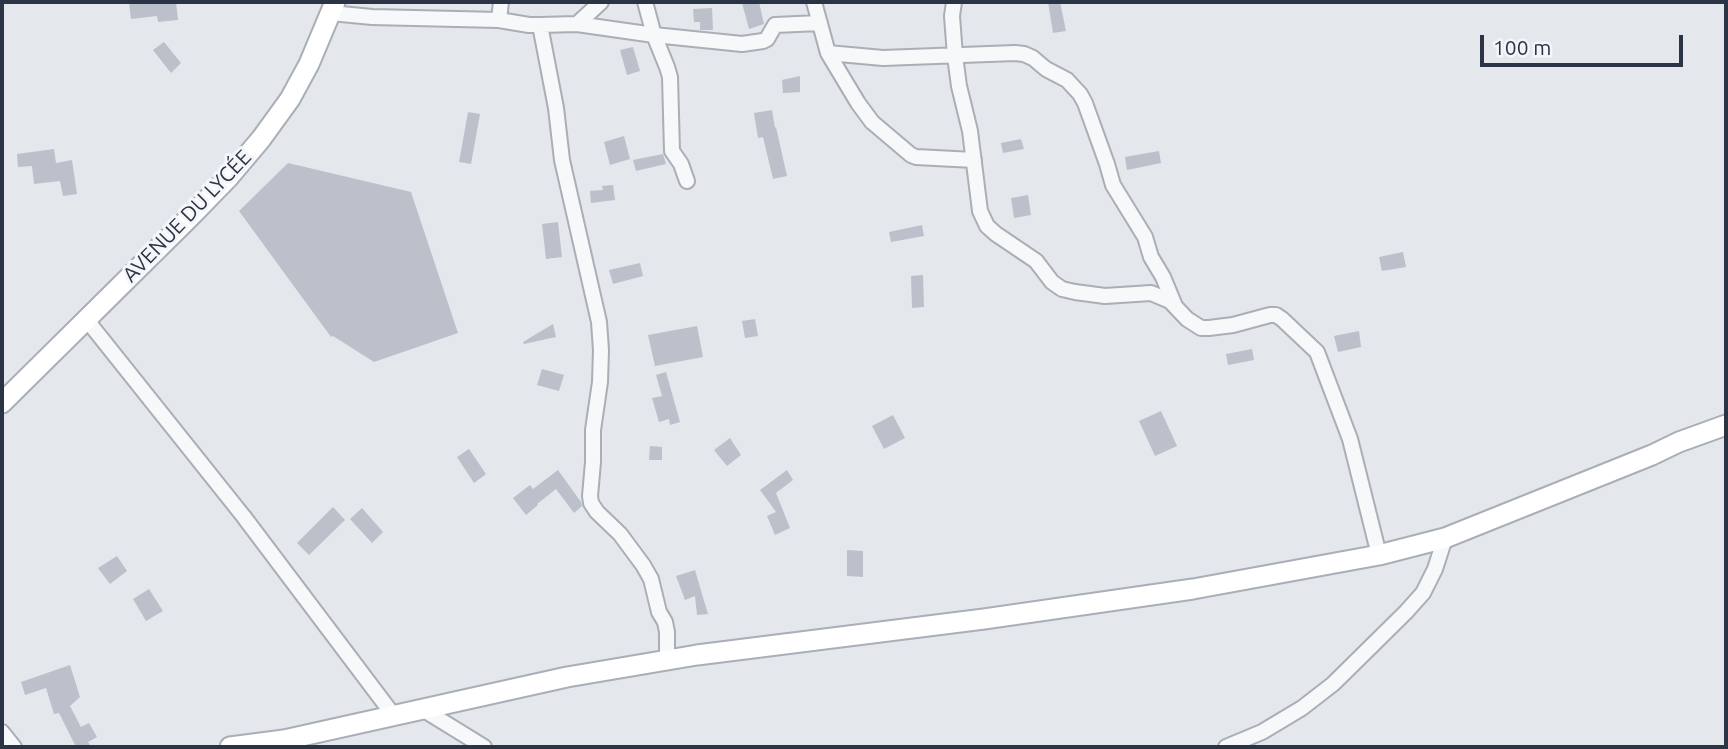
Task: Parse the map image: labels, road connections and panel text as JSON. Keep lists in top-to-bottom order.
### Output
{
  "streets": {
    "main road": ["AVENUE DU LYCÉE"]
  },
  "scale_bar": "100 m"
}
